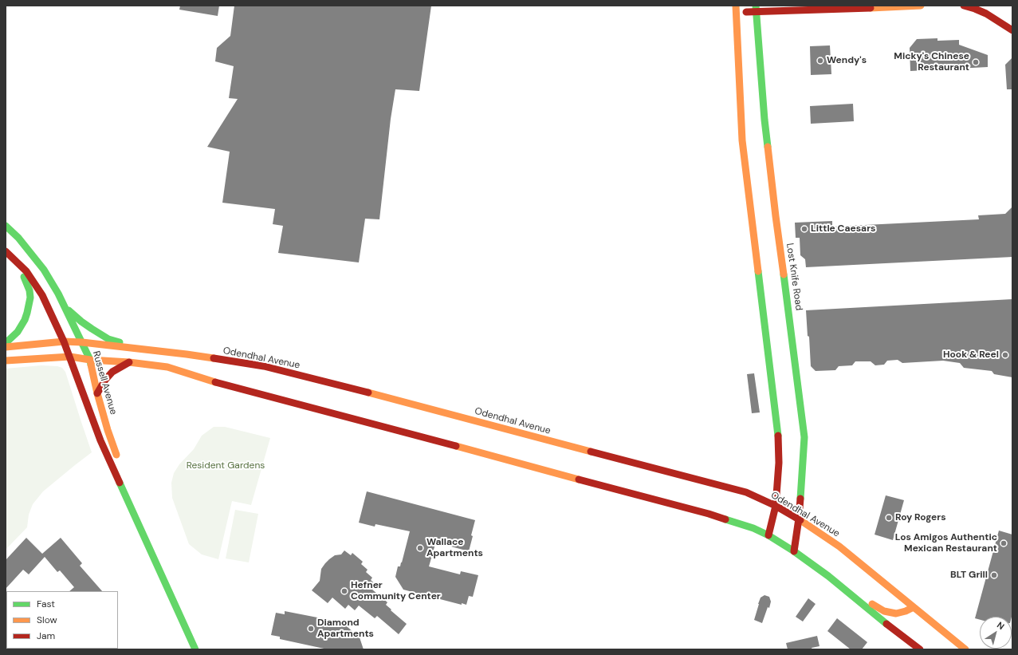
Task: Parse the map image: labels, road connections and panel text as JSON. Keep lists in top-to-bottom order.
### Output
{
  "streets": {
    "street": ["Lost Knife Road", "Odendhal Avenue", "Russell Avenue"]
  },
  "crossings": [
    ["Lost Knife Road", "Odendhal Avenue"],
    ["Odendhal Avenue", "Russell Avenue"]
  ],
  "parks": ["Resident Gardens"],
  "places": [
    "Wendy's",
    "Micky's Chinese Restaurant",
    "Little Caesars",
    "Hook & Reel",
    "Roy Rogers",
    "Los Amigos Authentic Mexican Restaurant",
    "Wallace Apartments",
    "BLT Grill",
    "Hefner Community Center",
    "Diamond Apartments"
  ],
  "legend": ["Fast", "Slow", "Jam"],
  "north": "top right"
}
